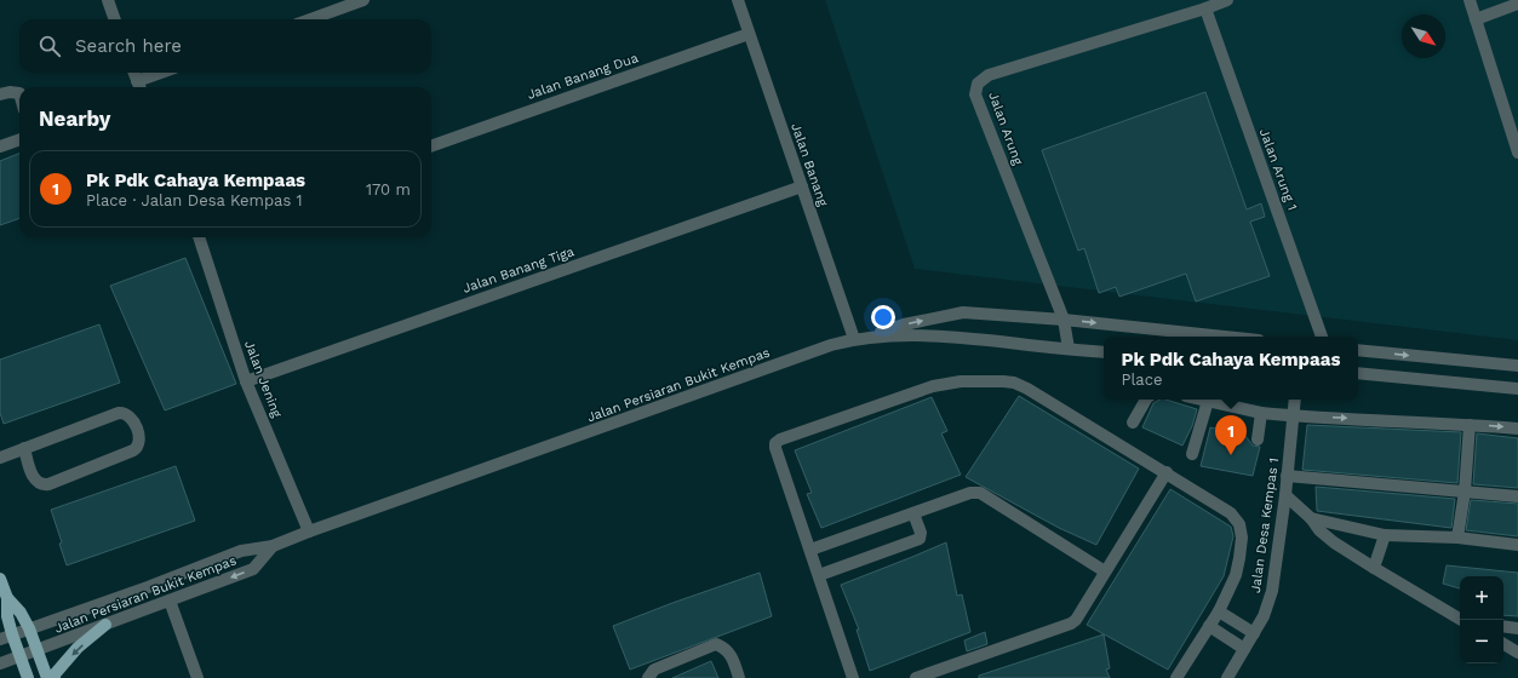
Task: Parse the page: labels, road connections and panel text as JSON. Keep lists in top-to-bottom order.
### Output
{
  "streets": {
    "street": [
      "Jalan Banang Dua",
      "Jalan Arung",
      "Jalan Banang",
      "Jalan Arung 1",
      "Jalan Banang Tiga",
      "Jalan Jening",
      "Jalan Persiaran Bukit Kempas",
      "Jalan Desa Kempas 1"
    ]
  },
  "crossings": [
    ["Jalan Banang Dua", "Jalan Banang"],
    ["Jalan Arung", "Jalan Arung 1"],
    ["Jalan Arung", "Jalan Persiaran Bukit Kempas"],
    ["Jalan Banang", "Jalan Banang Tiga"],
    ["Jalan Banang", "Jalan Persiaran Bukit Kempas"],
    ["Jalan Banang Tiga", "Jalan Jening"],
    ["Jalan Jening", "Jalan Persiaran Bukit Kempas"]
  ],
  "north": "bottom right",
  "page": {
    "search": "Search here",
    "heading": "Nearby",
    "list": [
      {
        "mark": "1",
        "name": "Pk Pdk Cahaya Kempaas",
        "note": "Place · Jalan Desa Kempas 1",
        "value": "170 m"
      }
    ],
    "popup": ["Pk Pdk Cahaya Kempaas", "Place"],
    "pins": "1",
    "map_buttons": ["+", "−"]
  }
}
